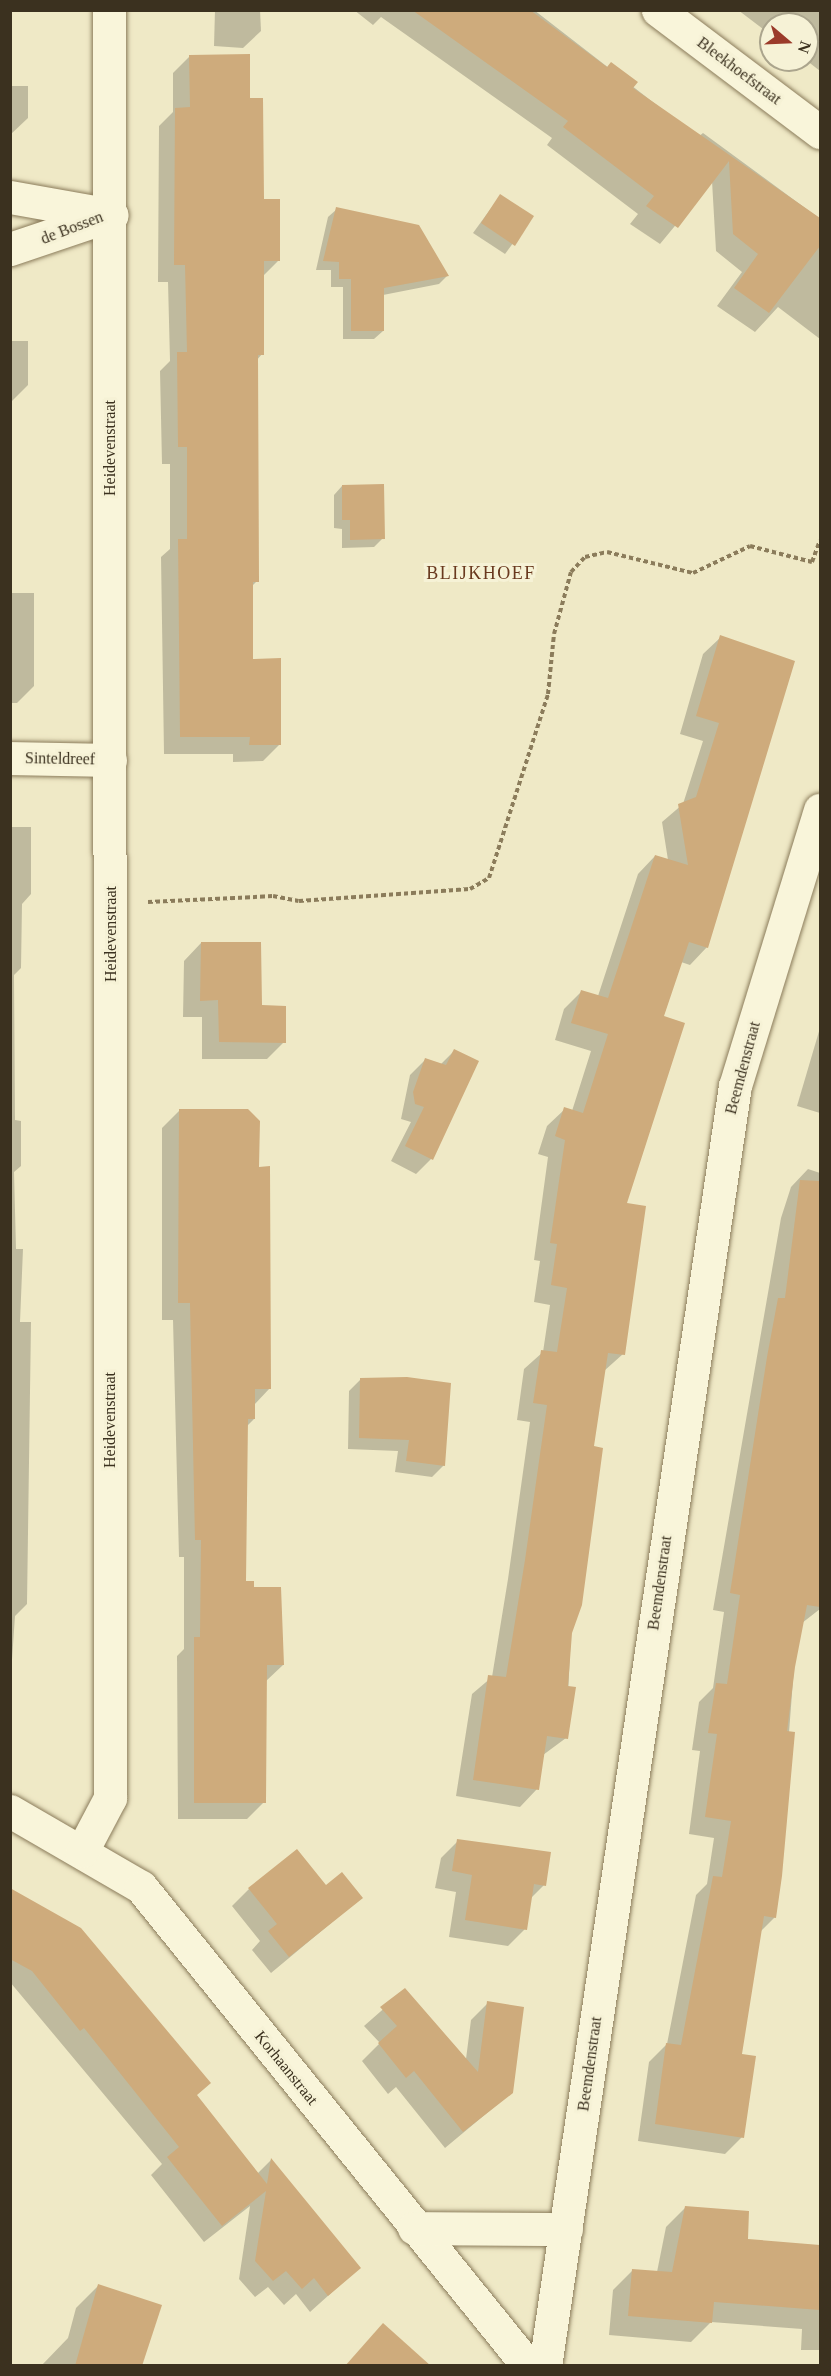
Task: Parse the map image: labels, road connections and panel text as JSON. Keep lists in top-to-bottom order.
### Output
{
  "streets": {
    "street": [
      "Bleekhoefstraat",
      "de Bossen",
      "Heidevenstraat",
      "Sinteldreef",
      "Beemdenstraat",
      "Korhaanstraat"
    ]
  },
  "crossings": [
    ["de Bossen", "Heidevenstraat"],
    ["Heidevenstraat", "Sinteldreef"],
    ["Heidevenstraat", "Korhaanstraat"]
  ],
  "districts": ["BLIJKHOEF"],
  "north": "right"
}
